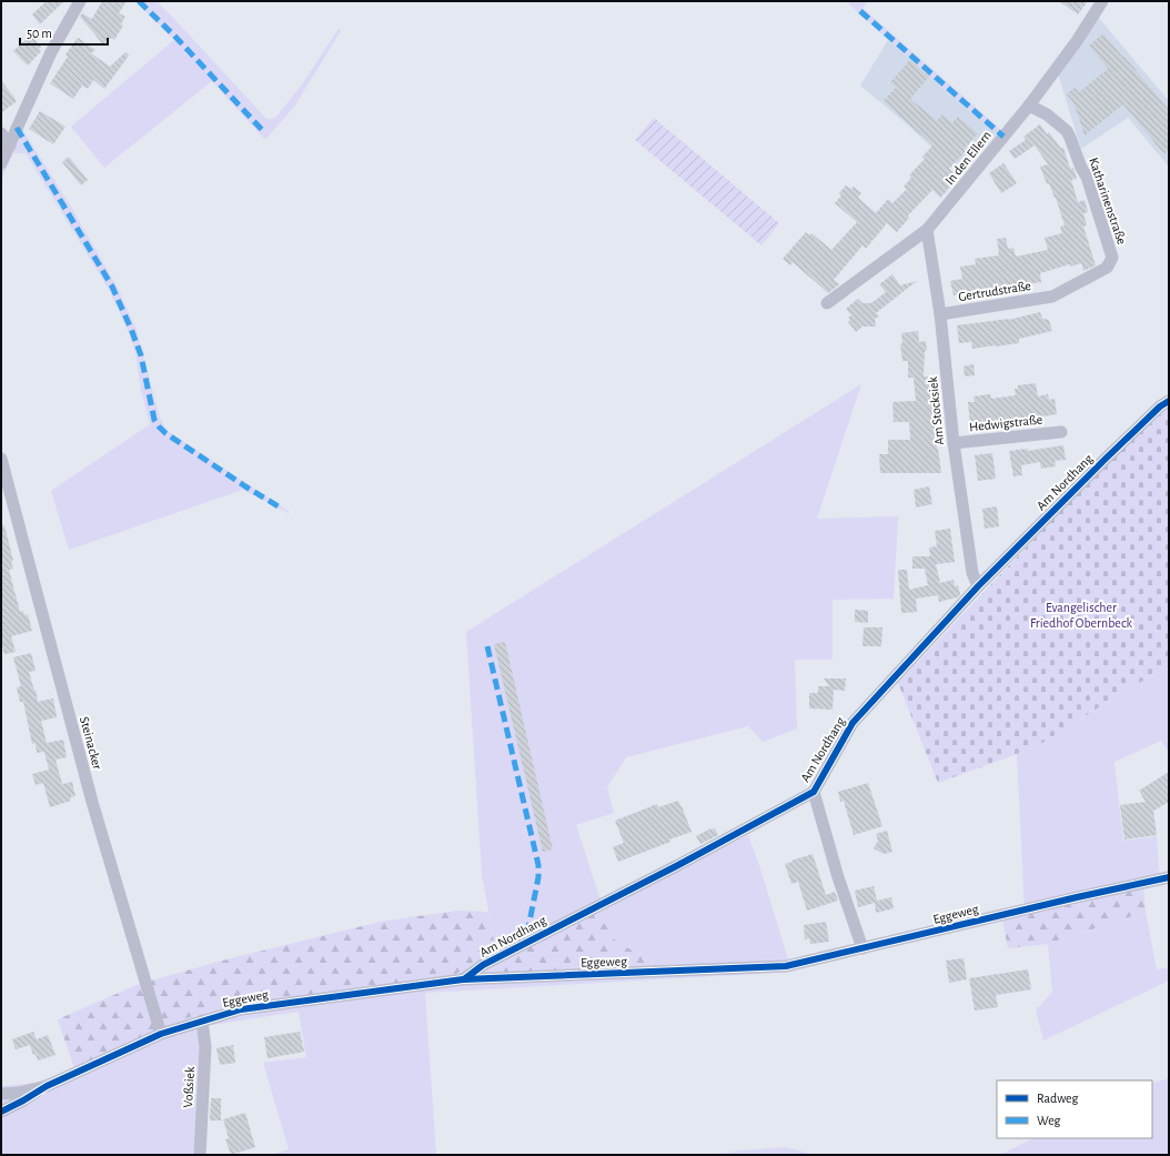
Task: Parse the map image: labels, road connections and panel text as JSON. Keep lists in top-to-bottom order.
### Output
{
  "streets": {
    "street": [
      "In den Ellern",
      "Katharinenstraße",
      "Gertrudstraße",
      "Am Stocksiek",
      "Hedwigstraße",
      "Am Nordhang",
      "Steinacker",
      "Eggeweg",
      "Voßsiek"
    ]
  },
  "crossings": [
    ["In den Ellern", "Katharinenstraße"],
    ["In den Ellern", "Am Stocksiek"],
    ["Katharinenstraße", "Gertrudstraße"],
    ["Gertrudstraße", "Am Stocksiek"],
    ["Am Stocksiek", "Hedwigstraße"],
    ["Am Stocksiek", "Am Nordhang"],
    ["Am Nordhang", "Eggeweg"],
    ["Steinacker", "Eggeweg"],
    ["Eggeweg", "Voßsiek"]
  ],
  "parks": ["Evangelischer Friedhof Obernbeck"],
  "legend": ["Radweg", "Weg"],
  "scale_bar": "50 m"
}
